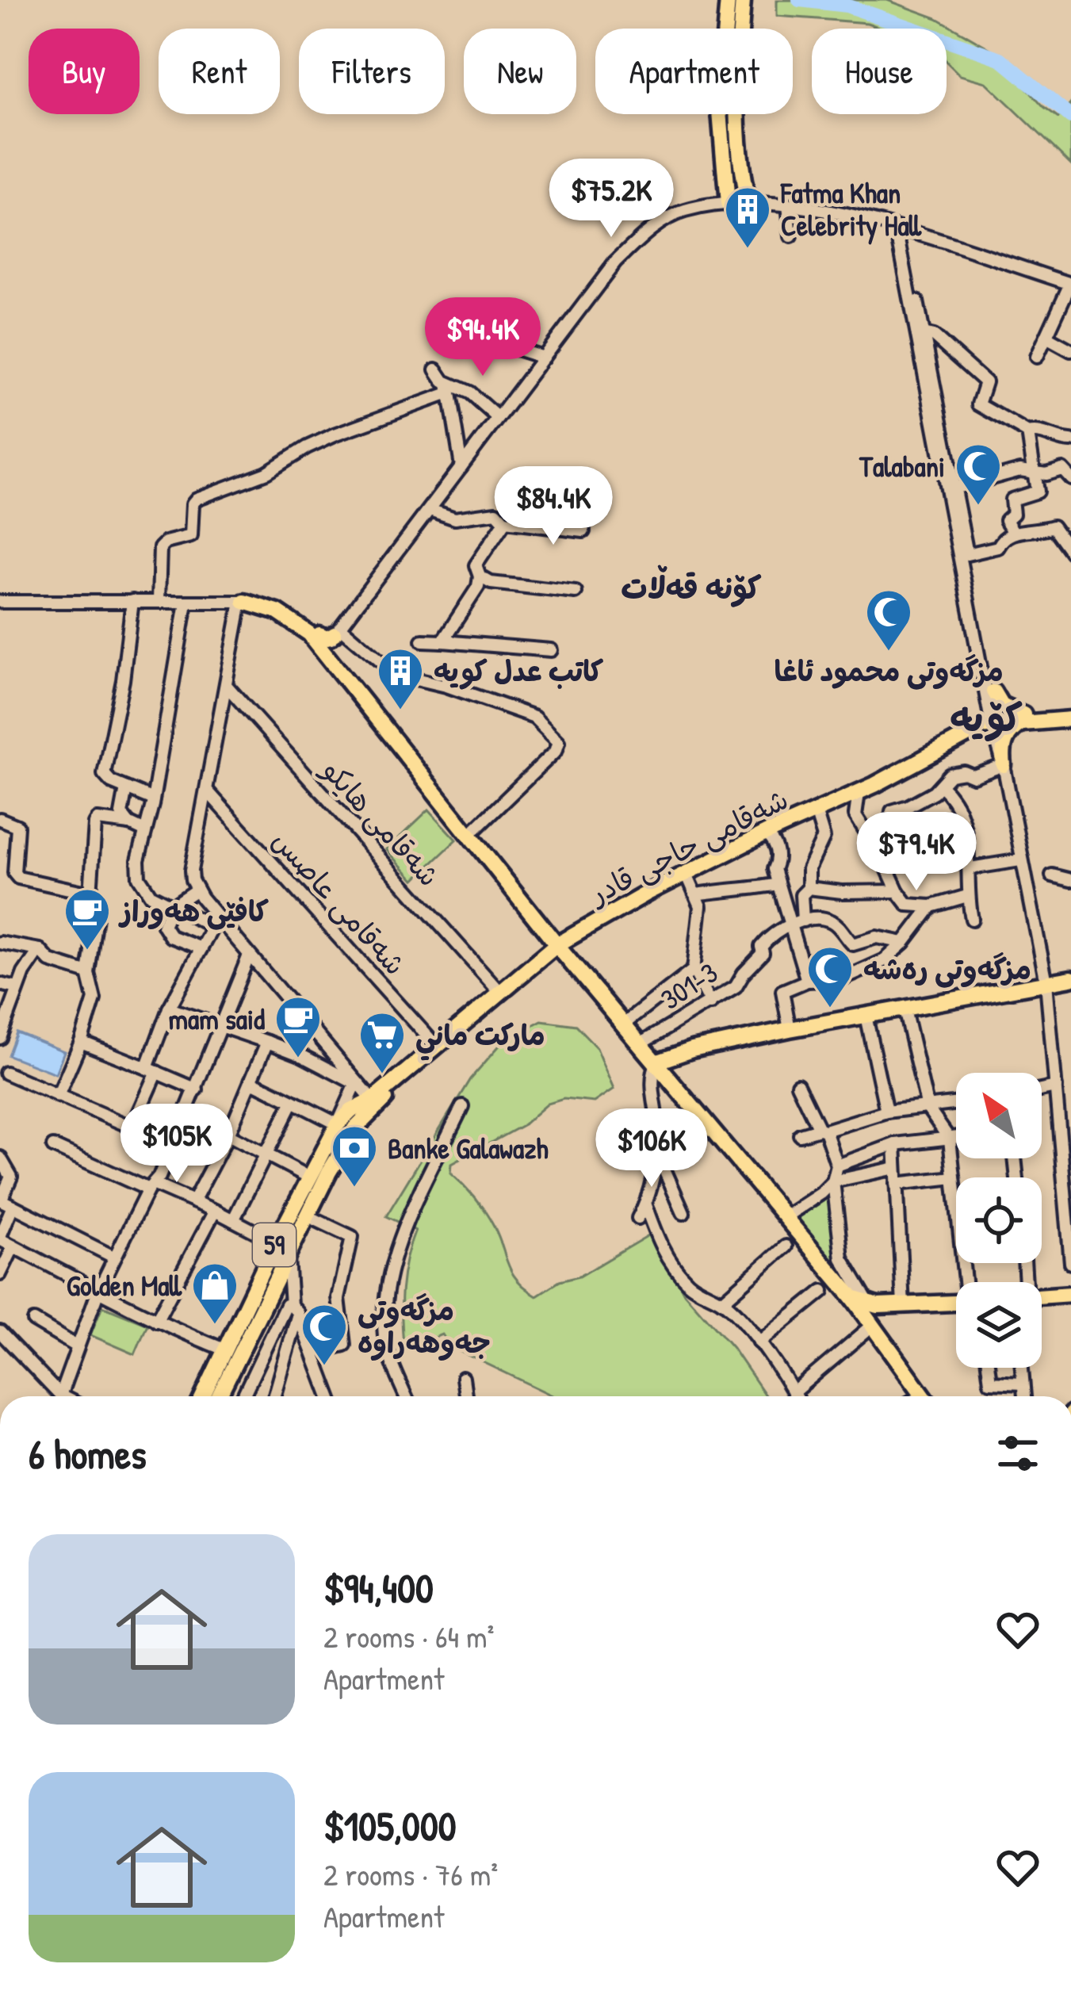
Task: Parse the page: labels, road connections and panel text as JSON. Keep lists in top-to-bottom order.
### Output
{
  "streets": {
    "main road": ["شەقامی حاجی قادر", "59"],
    "street": ["شه‌قامی هایكو", "شه‌قامی عاصس", "301-3"]
  },
  "crossings": [
    ["شه‌قامی هایكو", "59"],
    ["شەقامی حاجی قادر", "59"],
    ["شه‌قامی عاصس", "59"]
  ],
  "districts": ["کۆنە قەڵات", "کۆیە"],
  "places": {
    "building": ["Fatma Khan Celebrity Hall", "كاتب عدل كويه"],
    "mosque": [
      "Talabani",
      "مزگه‌وتی محمود ئاغا",
      "مزگەوتی رەشە",
      "مزگه‌وتی جه‌وهه‌راوه"
    ],
    "cafe": ["کافێی هەوراز", "mam said"],
    "supermarket": ["مارکت ماني"],
    "bank": ["Banke Galawazh"],
    "shop": ["Golden Mall"]
  },
  "north": "top left",
  "page": {
    "chip": [
      "Buy",
      "Rent",
      "Filters",
      "New",
      "Apartment",
      "House"
    ],
    "price": [
      "$75.2K",
      "$94.4K",
      "$84.4K",
      "$79.4K",
      "$105K",
      "$106K"
    ],
    "heading": "6 homes",
    "list": [
      {
        "name": "$94,400",
        "note": "2 rooms · 64 m² · Apartment"
      },
      {
        "name": "$105,000",
        "note": "2 rooms · 76 m² · Apartment"
      }
    ]
  }
}
